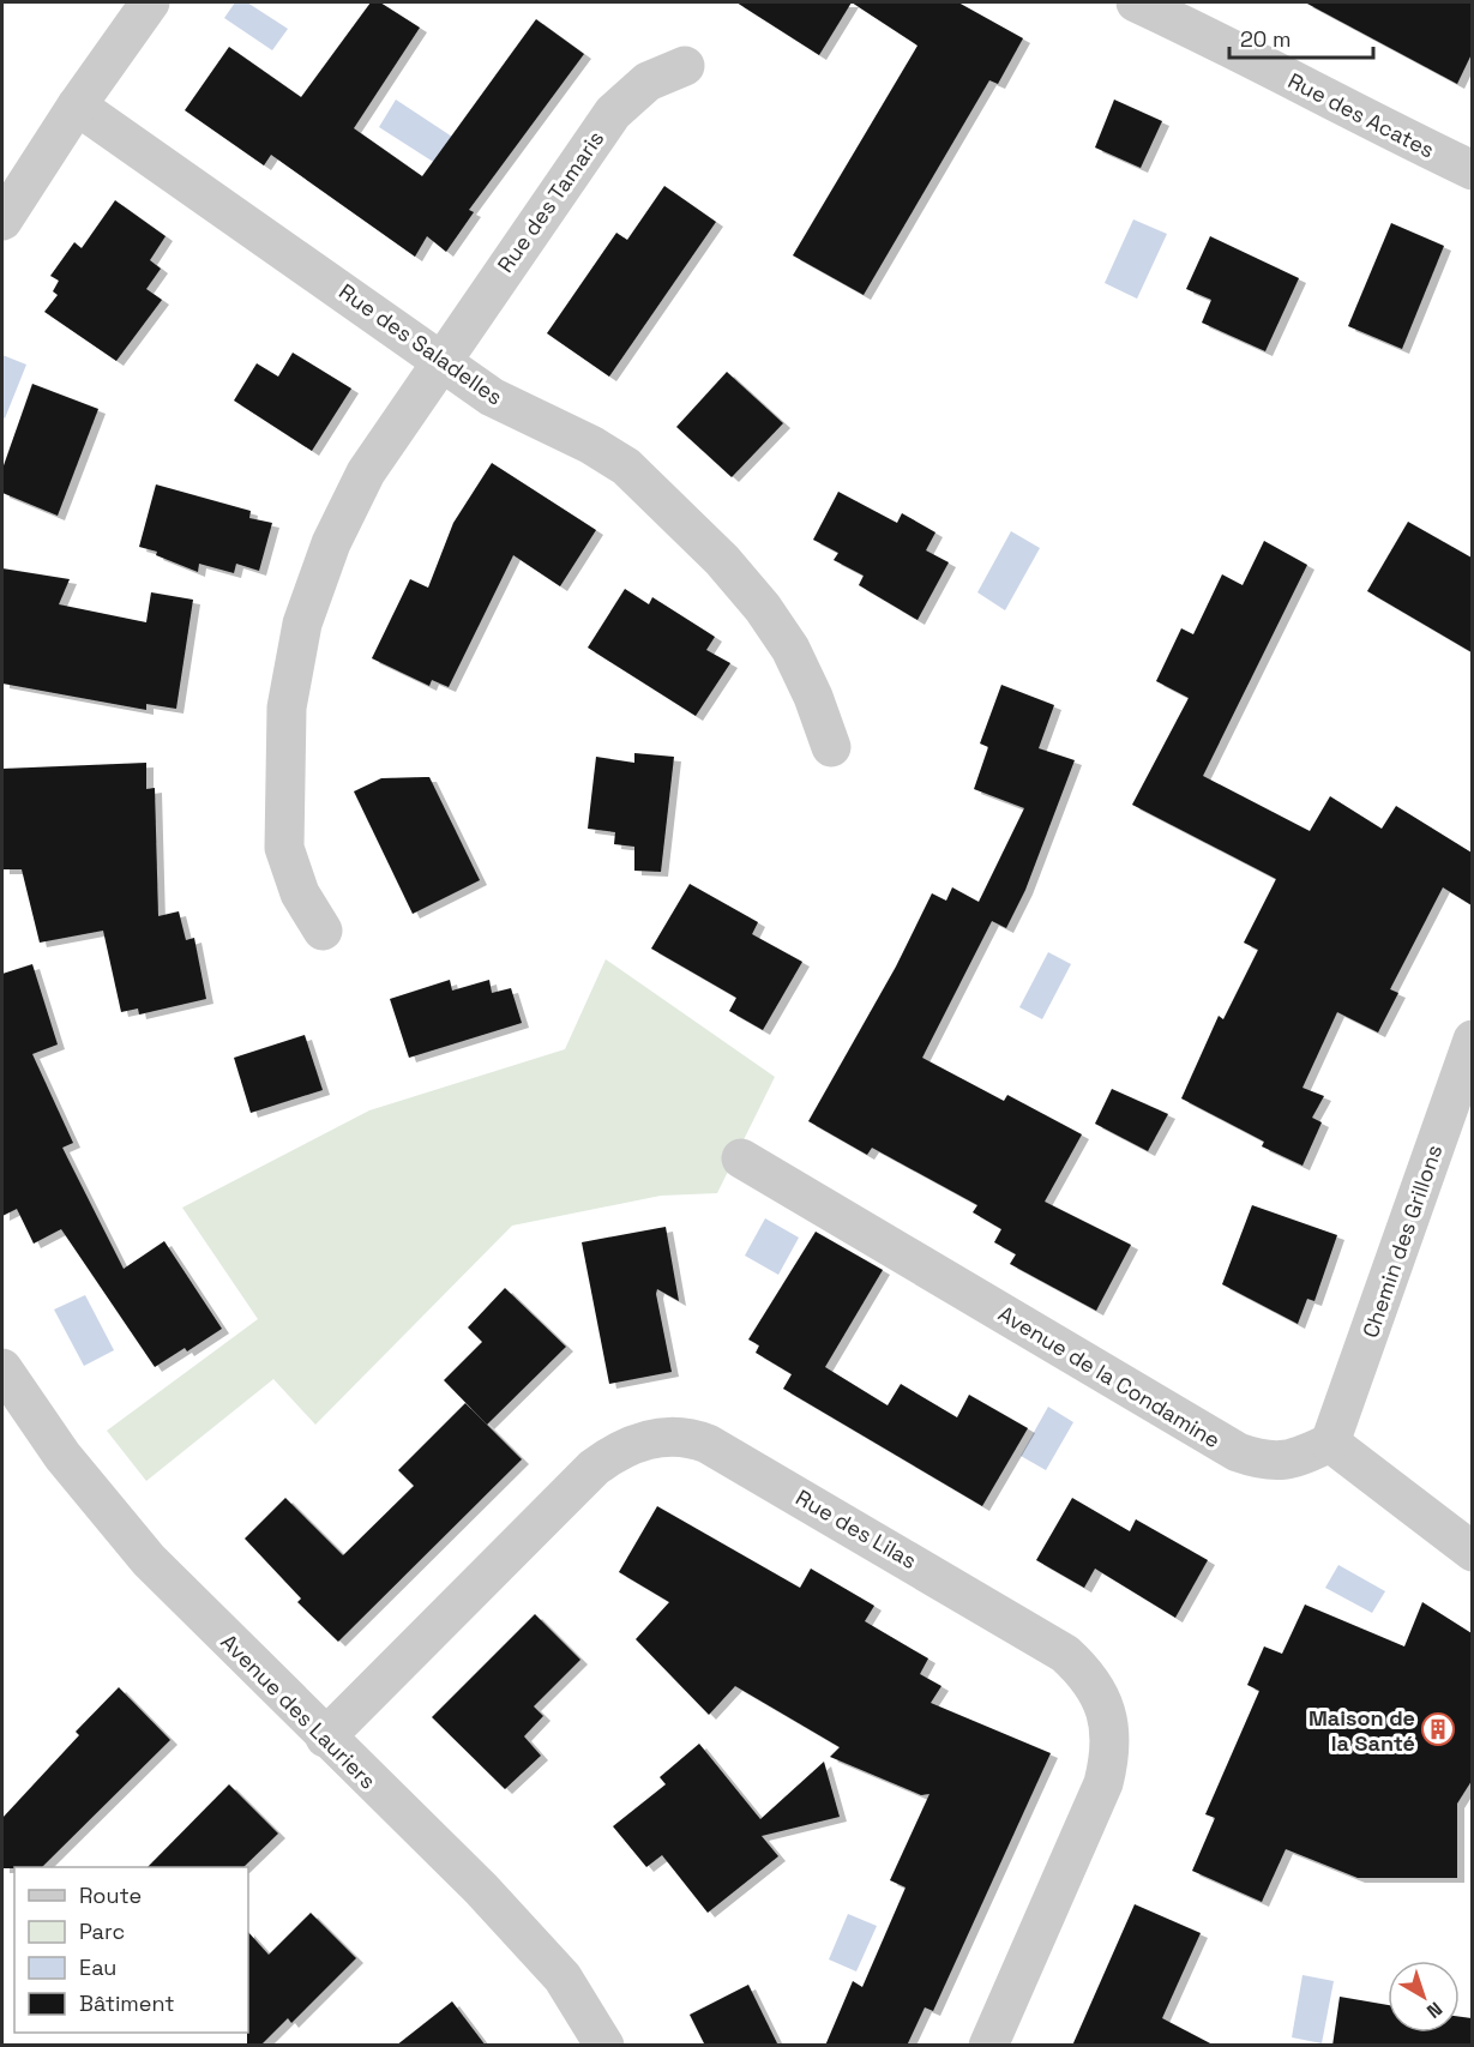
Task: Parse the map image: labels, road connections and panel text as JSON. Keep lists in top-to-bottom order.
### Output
{
  "streets": {
    "street": [
      "Rue des Acates",
      "Rue des Tamaris",
      "Rue des Saladelles",
      "Chemin des Grillons",
      "Avenue de la Condamine",
      "Rue des Lilas",
      "Avenue des Lauriers"
    ]
  },
  "crossings": [
    ["Rue des Tamaris", "Rue des Saladelles"],
    ["Chemin des Grillons", "Avenue de la Condamine"],
    ["Rue des Lilas", "Avenue des Lauriers"]
  ],
  "places": {
    "building": ["Maison de la Santé"]
  },
  "legend": [
    "Route",
    "Parc",
    "Eau",
    "Bâtiment"
  ],
  "scale_bar": "20 m",
  "north": "bottom right"
}
